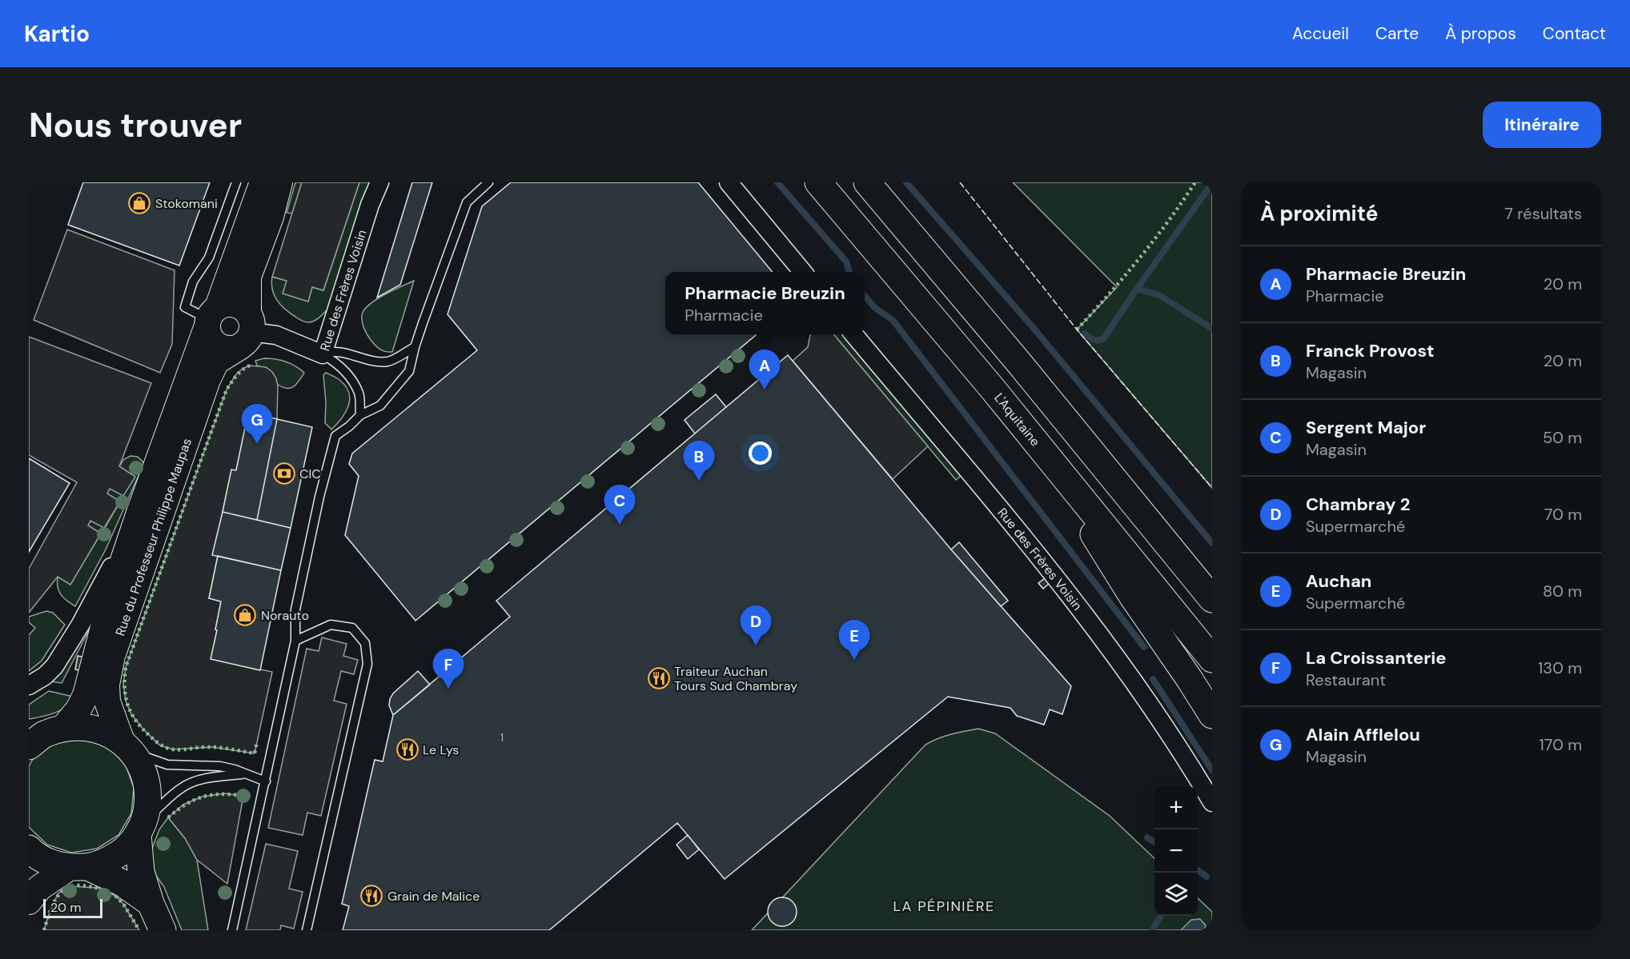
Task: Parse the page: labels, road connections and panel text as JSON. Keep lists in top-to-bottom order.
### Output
{
  "streets": {
    "main road": ["L'Aquitaine"],
    "street": ["Rue des Frères Voisin", "Rue du Professeur Philippe Maupas"]
  },
  "crossings": [
    ["Rue des Frères Voisin", "Rue du Professeur Philippe Maupas"]
  ],
  "districts": ["LA PÉPINIÈRE"],
  "places": {
    "shop": ["Stokomani", "Norauto"],
    "bank": ["CIC"],
    "restaurant": ["Traiteur Auchan Tours Sud Chambray", "Le Lys", "Grain de Malice"]
  },
  "house_numbers": ["1"],
  "scale_bar": "20 m",
  "page": {
    "header": "Kartio",
    "nav": [
      "Accueil",
      "Carte",
      "À propos",
      "Contact"
    ],
    "buttons": "Itinéraire",
    "title": "Nous trouver",
    "heading": ["À proximité", "7 résultats"],
    "list": [
      {
        "mark": "A",
        "name": "Pharmacie Breuzin",
        "note": "Pharmacie",
        "value": "20 m"
      },
      {
        "mark": "B",
        "name": "Franck Provost",
        "note": "Magasin",
        "value": "20 m"
      },
      {
        "mark": "C",
        "name": "Sergent Major",
        "note": "Magasin",
        "value": "50 m"
      },
      {
        "mark": "D",
        "name": "Chambray 2",
        "note": "Supermarché",
        "value": "70 m"
      },
      {
        "mark": "E",
        "name": "Auchan",
        "note": "Supermarché",
        "value": "80 m"
      },
      {
        "mark": "F",
        "name": "La Croissanterie",
        "note": "Restaurant",
        "value": "130 m"
      },
      {
        "mark": "G",
        "name": "Alain Afflelou",
        "note": "Magasin",
        "value": "170 m"
      }
    ],
    "popup": ["Pharmacie Breuzin", "Pharmacie"],
    "pins": [
      "A",
      "G",
      "B",
      "C",
      "D",
      "E",
      "F"
    ],
    "map_buttons": ["+", "−"],
    "scale": "20 m"
  }
}
